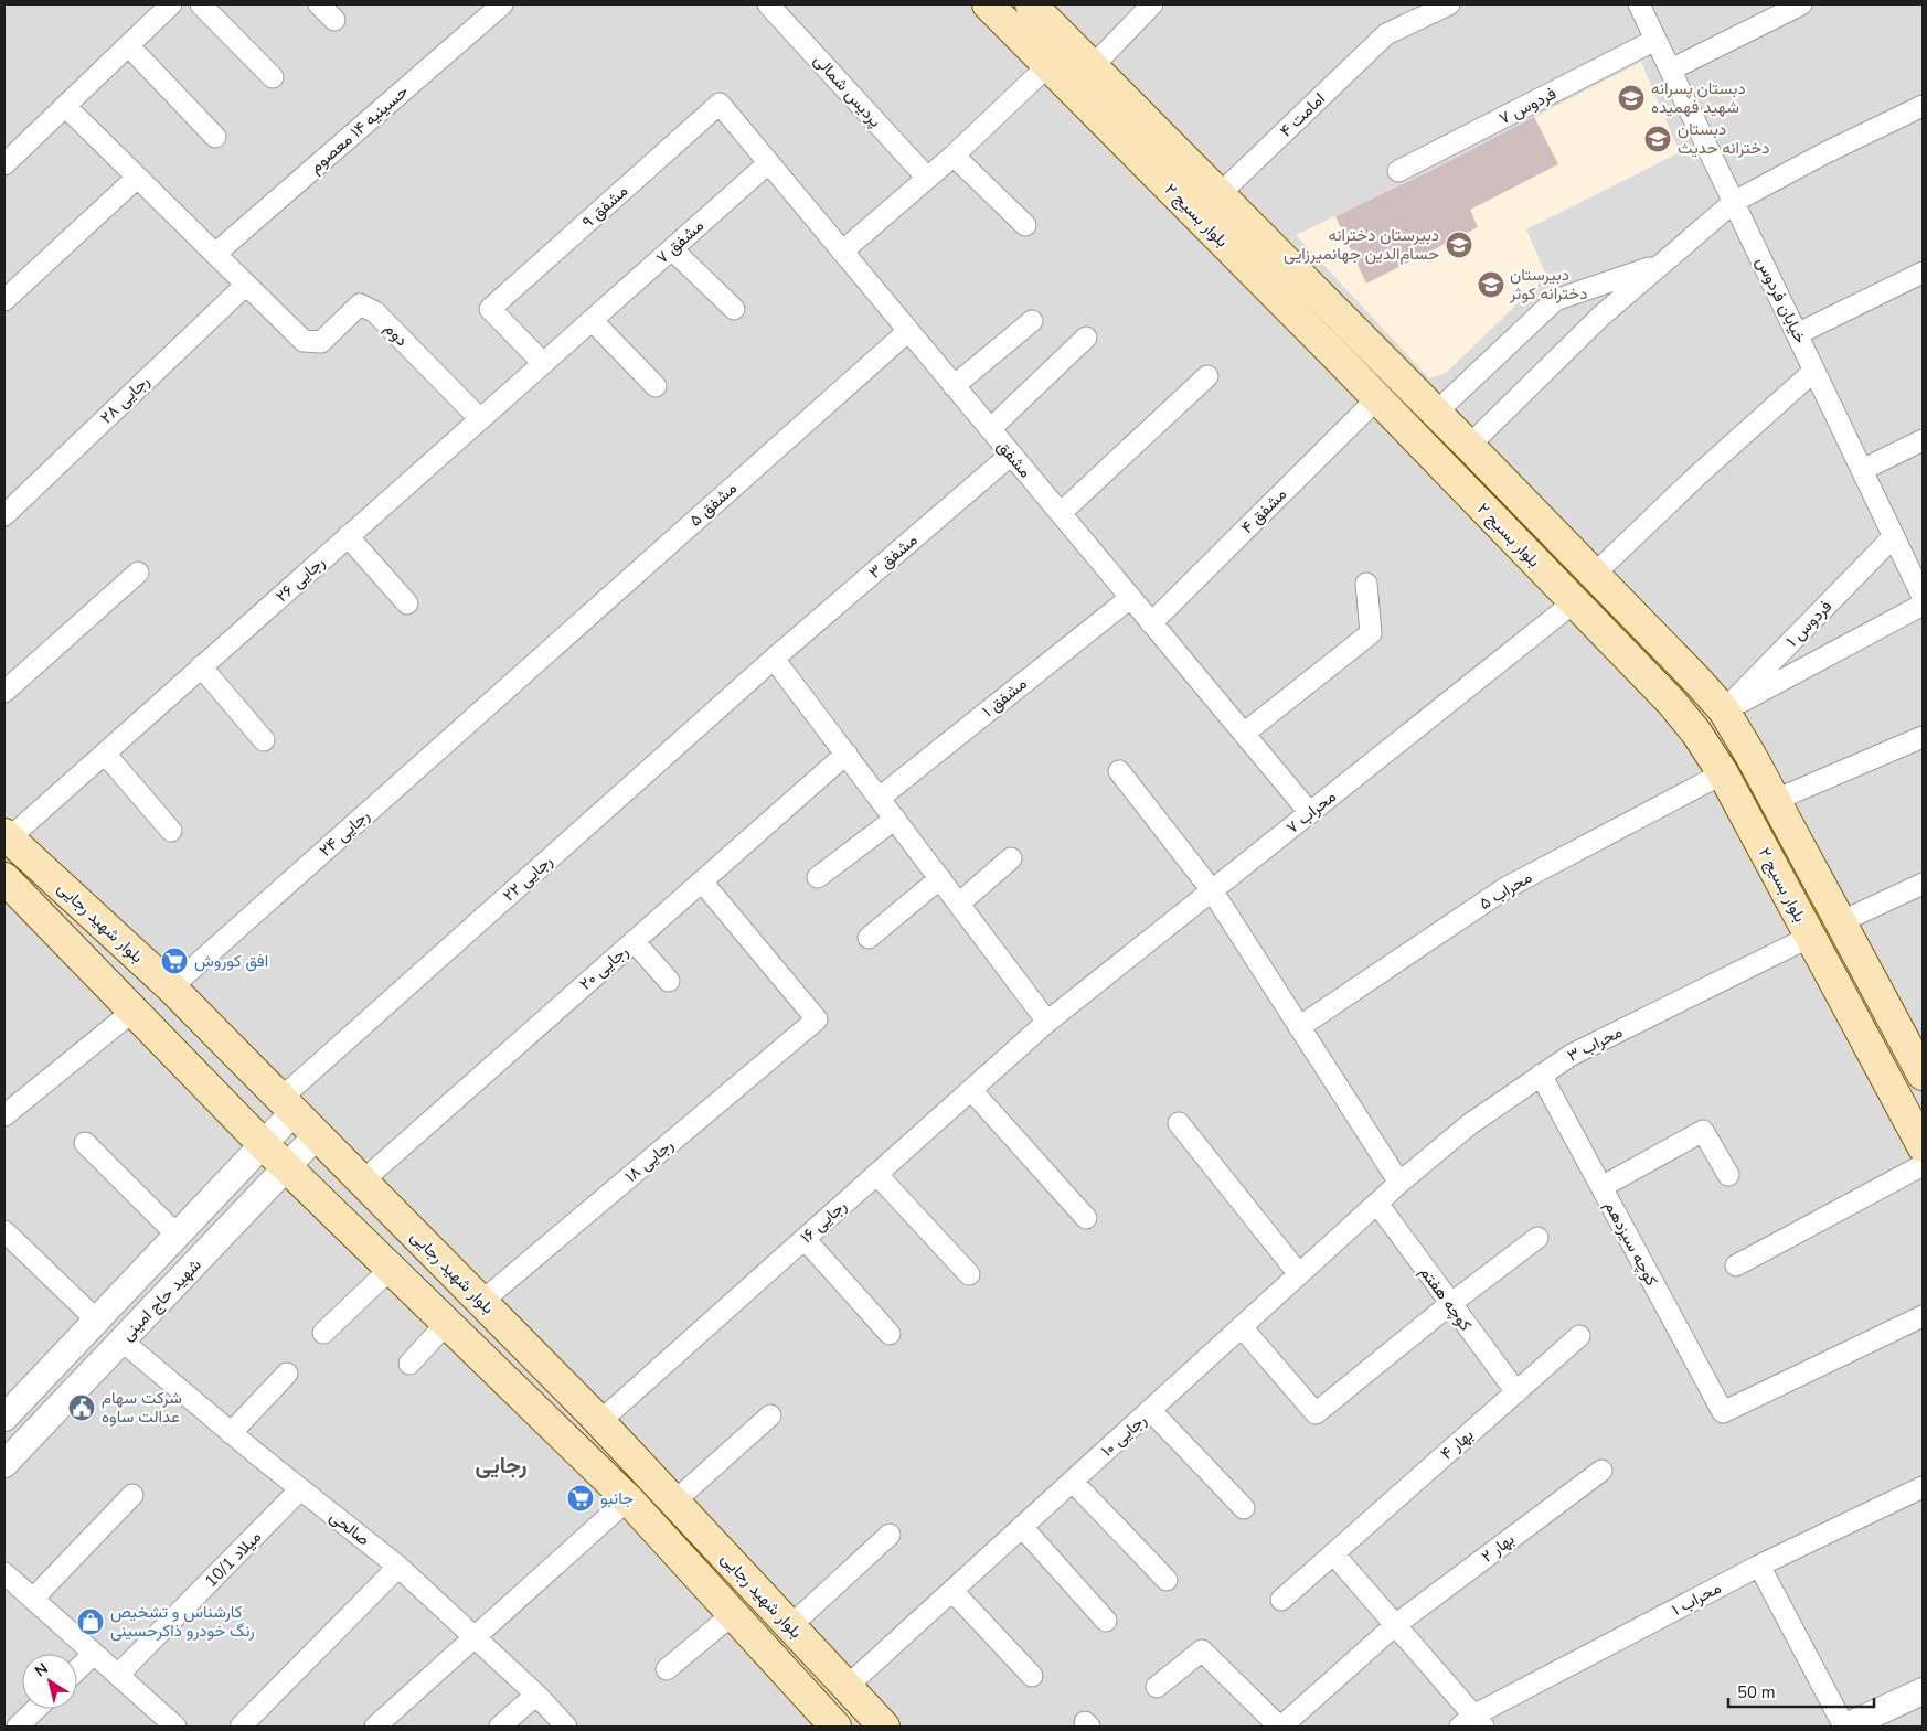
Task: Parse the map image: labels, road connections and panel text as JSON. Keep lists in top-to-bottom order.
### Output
{
  "streets": {
    "main road": ["بلوار بسیج ۲", "بلوار شهید رجایی"],
    "street": [
      "پردیس شمالی",
      "فردوس ۷",
      "امامت ۴",
      "حسینیه ۱۴ معصوم",
      "مشفق ۹",
      "مشفق ۷",
      "خیابان فردوس",
      "دوم",
      "رجایی ۲۸",
      "مشفق",
      "مشفق ۵",
      "مشفق ۴",
      "مشفق ۳",
      "رجایی ۲۶",
      "فردوس ۱",
      "مشفق ۱",
      "محراب ۷",
      "رجایی ۲۴",
      "رجایی ۲۲",
      "محراب ۵",
      "رجایی ۲۰",
      "محراب ۳",
      "رجایی ۱۸",
      "رجایی ۱۶",
      "کوچه سیزدهم",
      "کوچه هفتم",
      "شهید حاج امینی",
      "رجایی ۱۰",
      "بهار ۴",
      "صالحی",
      "بهار ۲",
      "میلاد 10/1",
      "محراب ۱"
    ]
  },
  "crossings": [
    ["فردوس ۷", "خیابان فردوس"],
    ["امامت ۴", "بلوار بسیج ۲"],
    ["مشفق ۹", "مشفق"],
    ["مشفق ۹", "رجایی ۲۶"],
    ["بلوار بسیج ۲", "مشفق ۴"],
    ["بلوار بسیج ۲", "فردوس ۱"],
    ["بلوار بسیج ۲", "محراب ۷"],
    ["بلوار بسیج ۲", "محراب ۵"],
    ["بلوار بسیج ۲", "محراب ۳"],
    ["مشفق ۷", "مشفق"],
    ["مشفق ۷", "رجایی ۲۶"],
    ["خیابان فردوس", "فردوس ۱"],
    ["دوم", "رجایی ۲۸"],
    ["دوم", "رجایی ۲۶"],
    ["مشفق", "مشفق ۵"],
    ["مشفق", "مشفق ۴"],
    ["مشفق", "مشفق ۳"],
    ["مشفق", "مشفق ۱"],
    ["مشفق", "محراب ۷"],
    ["مشفق ۵", "رجایی ۲۴"],
    ["مشفق ۳", "رجایی ۲۲"],
    ["رجایی ۲۶", "بلوار شهید رجایی"],
    ["محراب ۷", "رجایی ۱۶"],
    ["رجایی ۲۴", "بلوار شهید رجایی"],
    ["رجایی ۲۲", "بلوار شهید رجایی"],
    ["رجایی ۲۲", "شهید حاج امینی"],
    ["بلوار شهید رجایی", "رجایی ۲۰"],
    ["بلوار شهید رجایی", "رجایی ۱۸"],
    ["بلوار شهید رجایی", "رجایی ۱۶"],
    ["بلوار شهید رجایی", "شهید حاج امینی"],
    ["بلوار شهید رجایی", "رجایی ۱۰"],
    ["رجایی ۲۰", "رجایی ۱۸"],
    ["محراب ۳", "کوچه سیزدهم"],
    ["محراب ۳", "رجایی ۱۰"],
    ["کوچه هفتم", "رجایی ۱۰"],
    ["کوچه هفتم", "بهار ۴"],
    ["شهید حاج امینی", "صالحی"],
    ["صالحی", "میلاد 10/1"]
  ],
  "districts": ["رجایی"],
  "places": {
    "school or university": [
      "دبستان پسرانه شهید فهمیده",
      "دبستان دخترانه حدیث",
      "دبیرستان دخترانه حسام‌الدین جهانمیرزایی",
      "دبیرستان دخترانه کوثر"
    ],
    "supermarket": ["افق کوروش", "جانبو"],
    "public building": ["شرکت سهام عدالت ساوه"],
    "shop": ["کارشناس و تشخیص رنگ خودرو ذاکرحسینی"]
  },
  "scale_bar": "50 m",
  "north": "top left"
}
